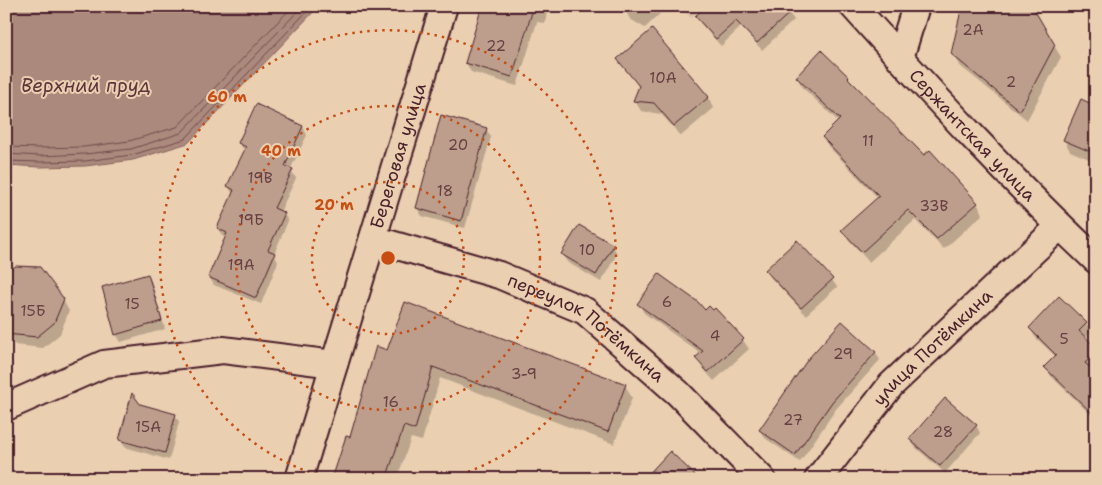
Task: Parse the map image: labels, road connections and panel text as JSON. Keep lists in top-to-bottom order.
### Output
{
  "streets": {
    "street": [
      "Сержантская улица",
      "Береговая улица",
      "переулок Потёмкина",
      "улица Потёмкина"
    ]
  },
  "crossings": [
    ["Сержантская улица", "улица Потёмкина"],
    ["Береговая улица", "переулок Потёмкина"]
  ],
  "water": ["Верхний пруд"],
  "house_numbers": [
    "2А",
    "22",
    "10А",
    "2",
    "11",
    "20",
    "19В",
    "18",
    "33В",
    "19Б",
    "10",
    "19А",
    "6",
    "15",
    "15Б",
    "4",
    "5",
    "29",
    "3-9",
    "16",
    "27",
    "15А",
    "28"
  ],
  "rings": ["60 m", "40 m", "20 m"]
}
